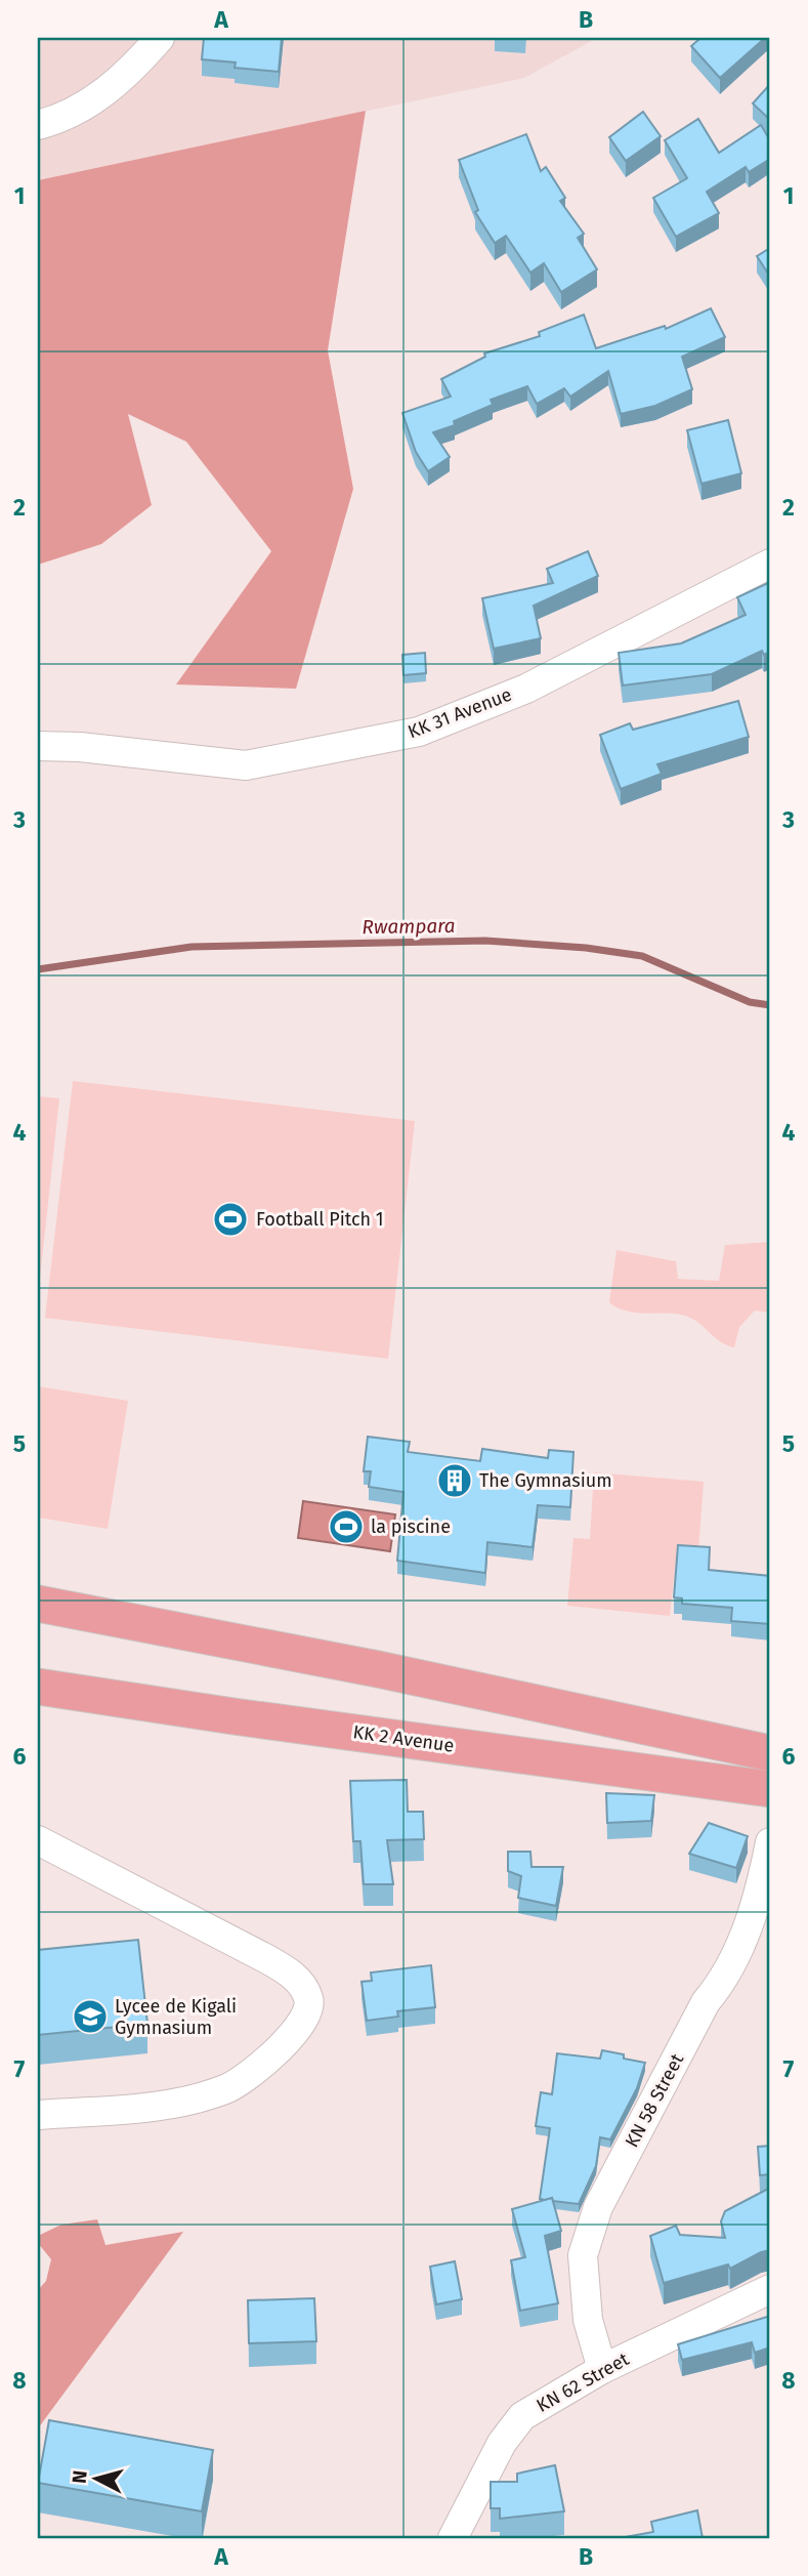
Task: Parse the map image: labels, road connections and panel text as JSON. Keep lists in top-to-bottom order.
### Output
{
  "streets": {
    "main road": ["KK 2 Avenue"],
    "street": ["KK 31 Avenue", "KN 58 Street", "KN 62 Street"]
  },
  "crossings": [
    ["KN 58 Street", "KN 62 Street"]
  ],
  "water": ["Rwampara"],
  "places": {
    "sports": ["Football Pitch 1", "la piscine"],
    "building": ["The Gymnasium"],
    "school or university": ["Lycee de Kigali Gymnasium"]
  },
  "north": "left",
  "grid": {
    "columns": ["A", "B"],
    "rows": [
      "1",
      "2",
      "3",
      "4",
      "5",
      "6",
      "7",
      "8"
    ]
  }
}
